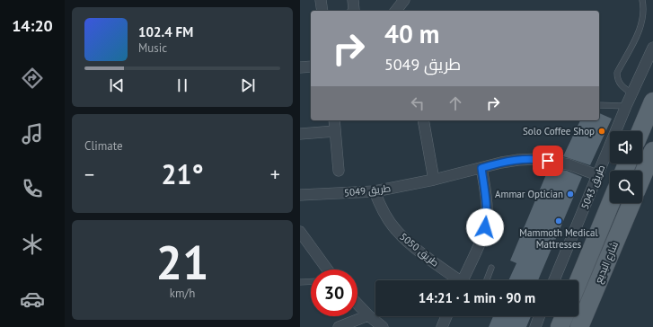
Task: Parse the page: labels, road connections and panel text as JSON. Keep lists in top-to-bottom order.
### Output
{
  "streets": {
    "main road": ["شارع البديع"],
    "street": ["طريق 5043", "طريق 5049", "طريق 5050"]
  },
  "crossings": [
    ["طريق 5043", "طريق 5049"],
    ["طريق 5049", "طريق 5050"]
  ],
  "places": ["Solo Coffee Shop", "Ammar Optician", "Mammoth Medical Mattresses"],
  "page": {
    "tabs": "14:20",
    "turn": ["40 m", "طريق 5049"],
    "song": ["102.4 FM", "Music"],
    "tile": [
      "Climate",
      ["21", "km/h"]
    ],
    "heat": ["−", "21°", "+"],
    "limit": "30",
    "trip": "14:21 · 1 min · 90 m"
  }
}
